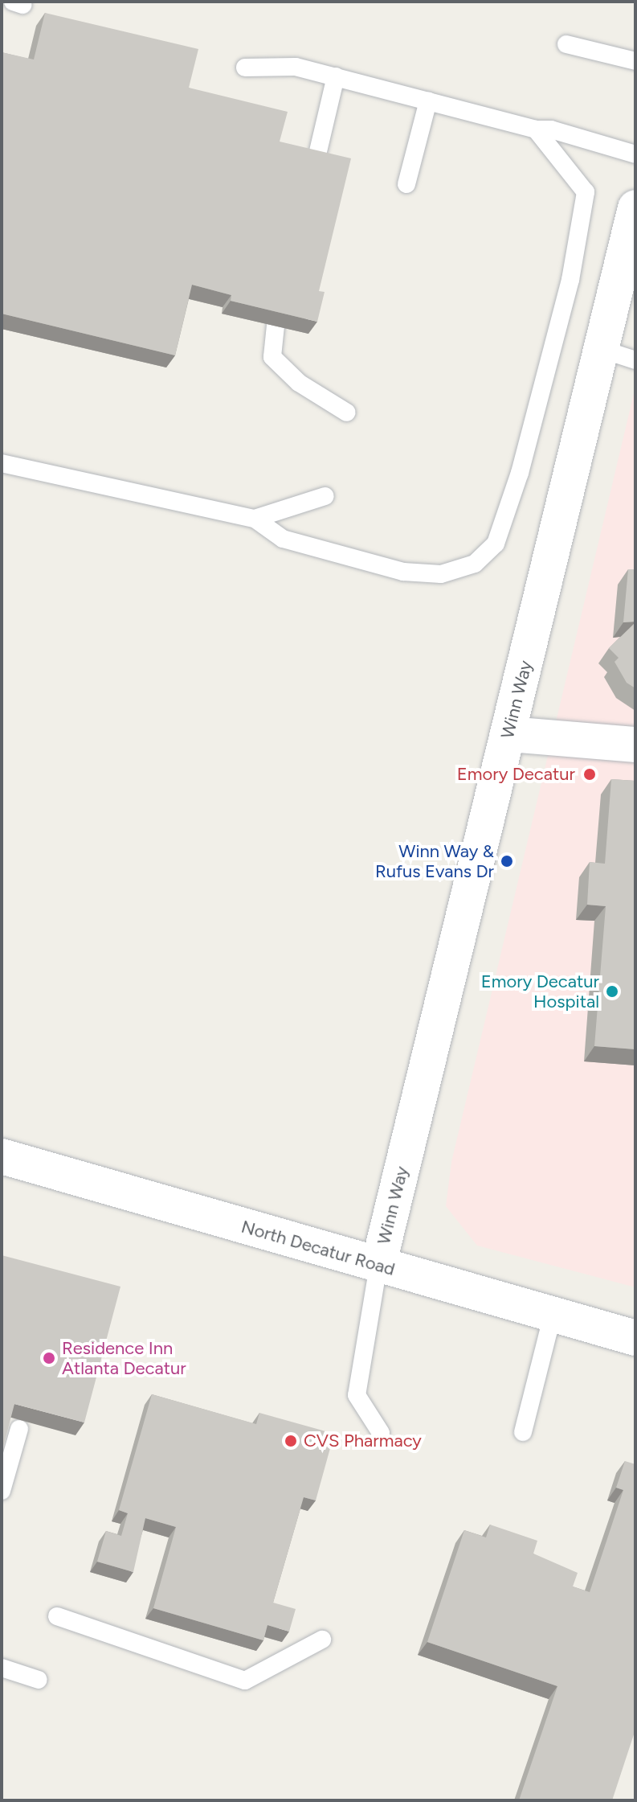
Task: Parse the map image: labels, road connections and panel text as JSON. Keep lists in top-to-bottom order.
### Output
{
  "streets": {
    "street": ["Winn Way", "North Decatur Road"]
  },
  "crossings": [
    ["Winn Way", "North Decatur Road"]
  ],
  "places": [
    "Emory Decatur",
    "Winn Way & Rufus Evans Dr",
    "Emory Decatur Hospital",
    "Residence Inn Atlanta Decatur",
    "CVS Pharmacy"
  ]
}
